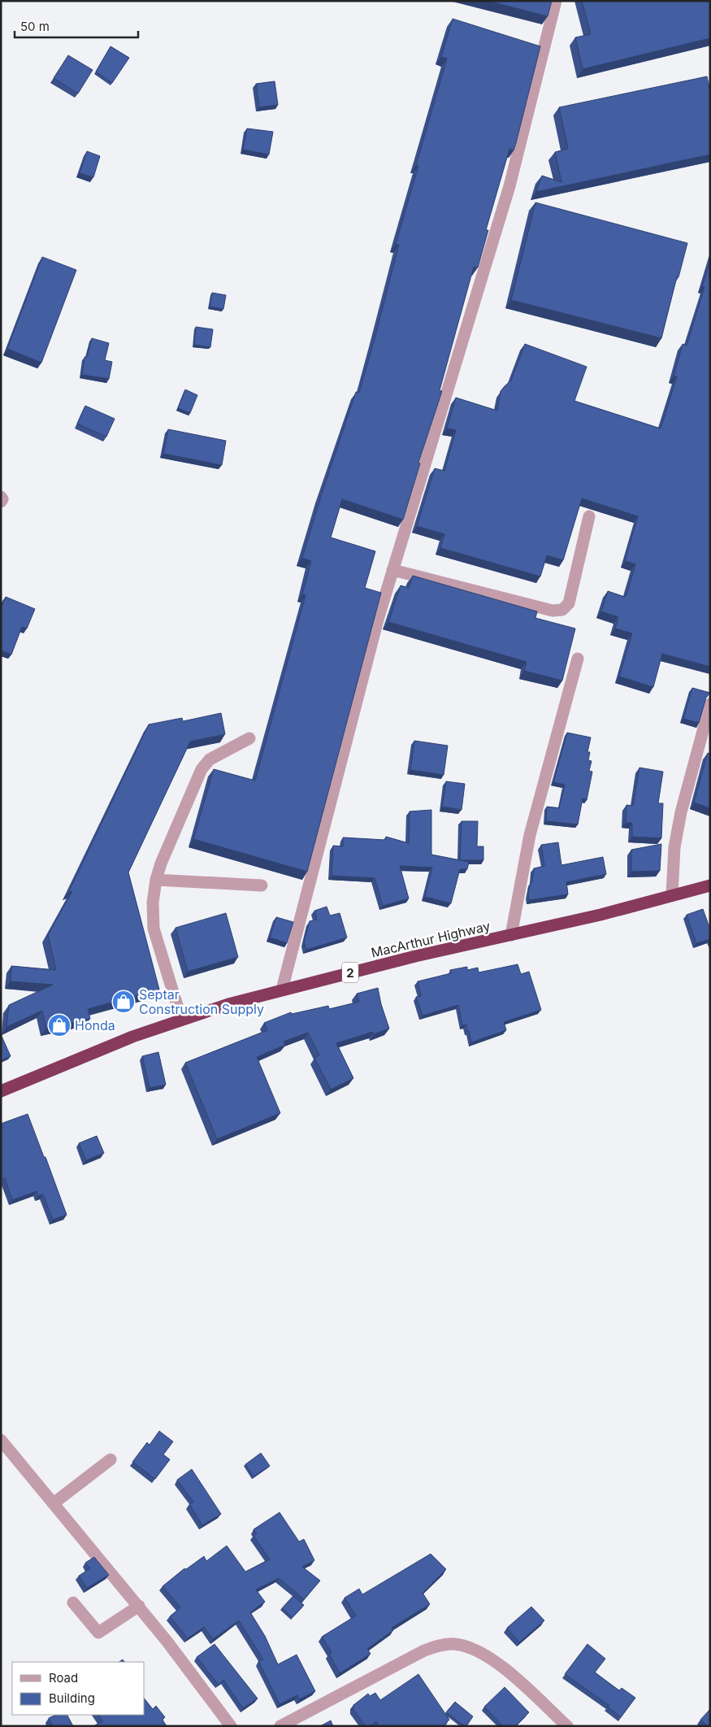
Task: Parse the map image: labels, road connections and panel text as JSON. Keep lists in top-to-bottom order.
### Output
{
  "streets": {
    "highway": ["MacArthur Highway", "2"]
  },
  "places": {
    "shop": ["Septar Construction Supply", "Honda"]
  },
  "legend": ["Road", "Building"],
  "scale_bar": "50 m"
}
